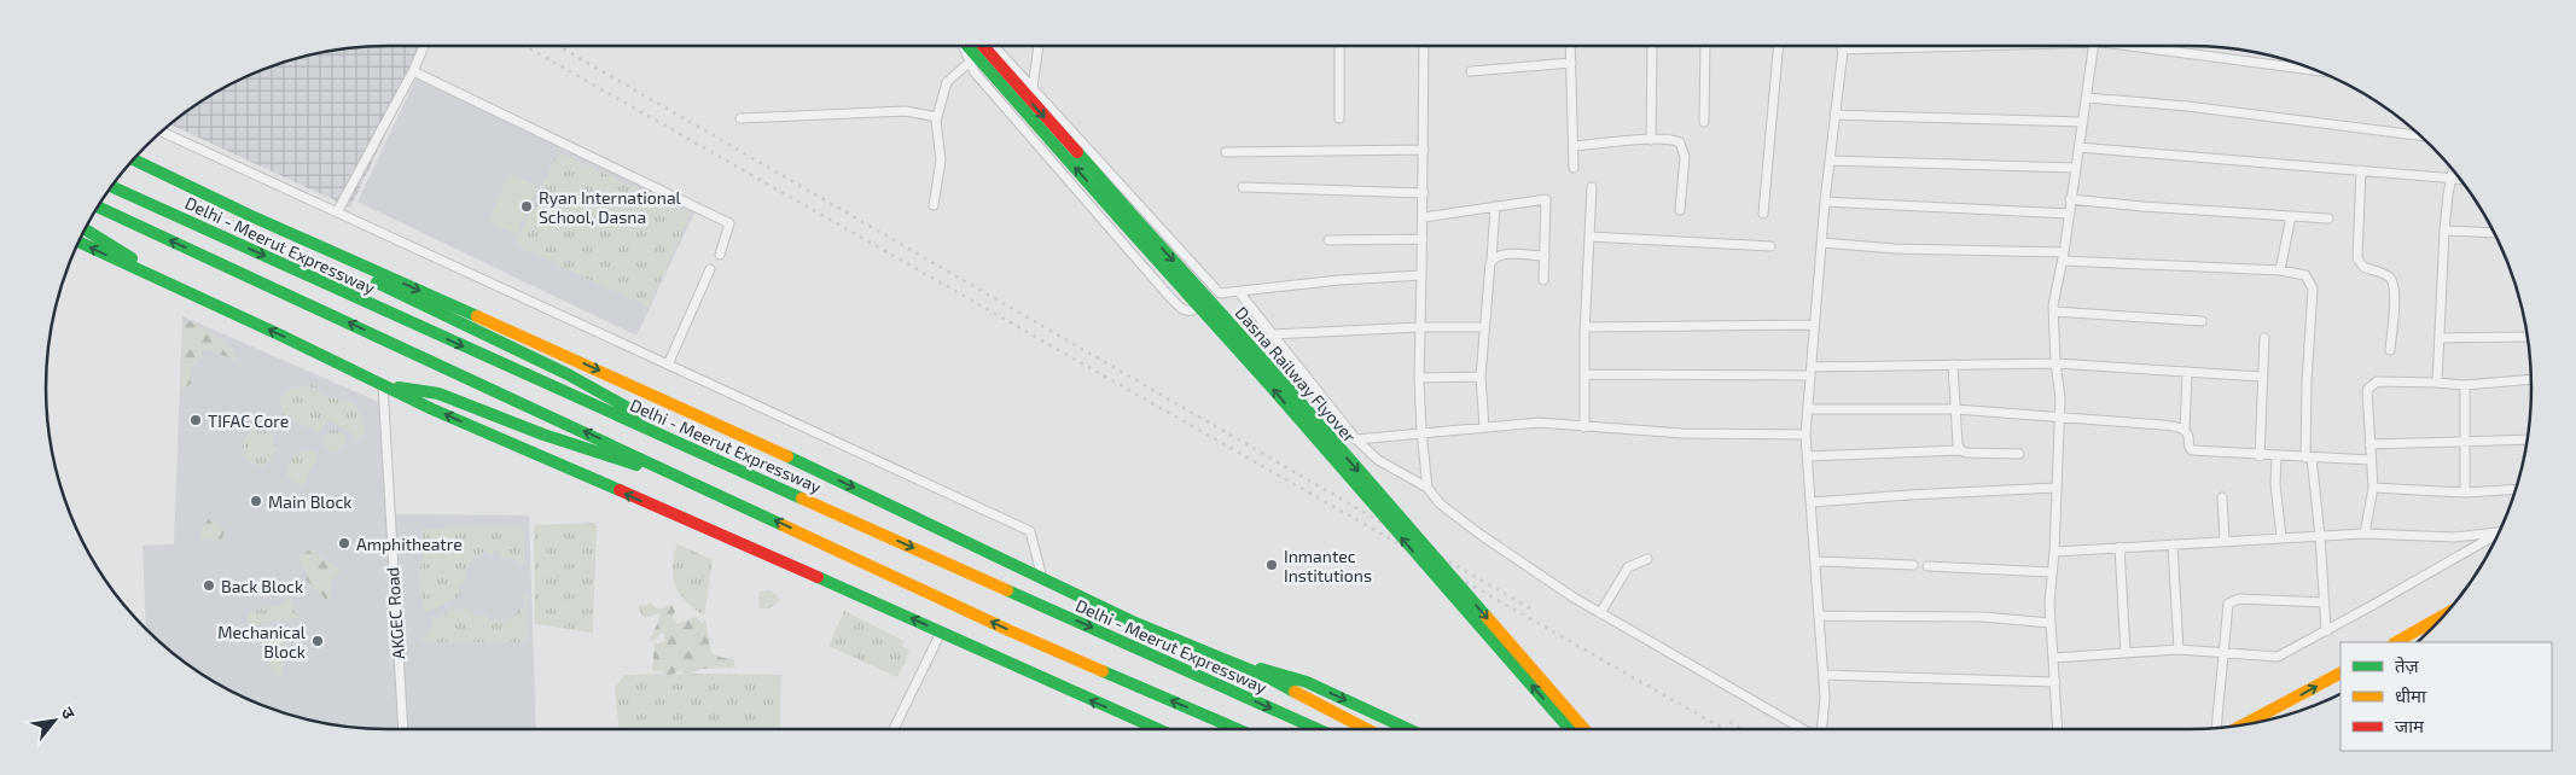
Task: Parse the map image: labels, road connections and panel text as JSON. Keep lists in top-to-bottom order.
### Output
{
  "streets": {
    "main road": ["Delhi - Meerut Expressway", "Dasna Railway Flyover"],
    "street": ["AKGEC Road"]
  },
  "places": [
    "Ryan International School, Dasna",
    "TIFAC Core",
    "Main Block",
    "Amphitheatre",
    "Inmantec Institutions",
    "Back Block",
    "Mechanical Block"
  ],
  "legend": ["तेज़", "धीमा", "जाम"],
  "north": "top right"
}
